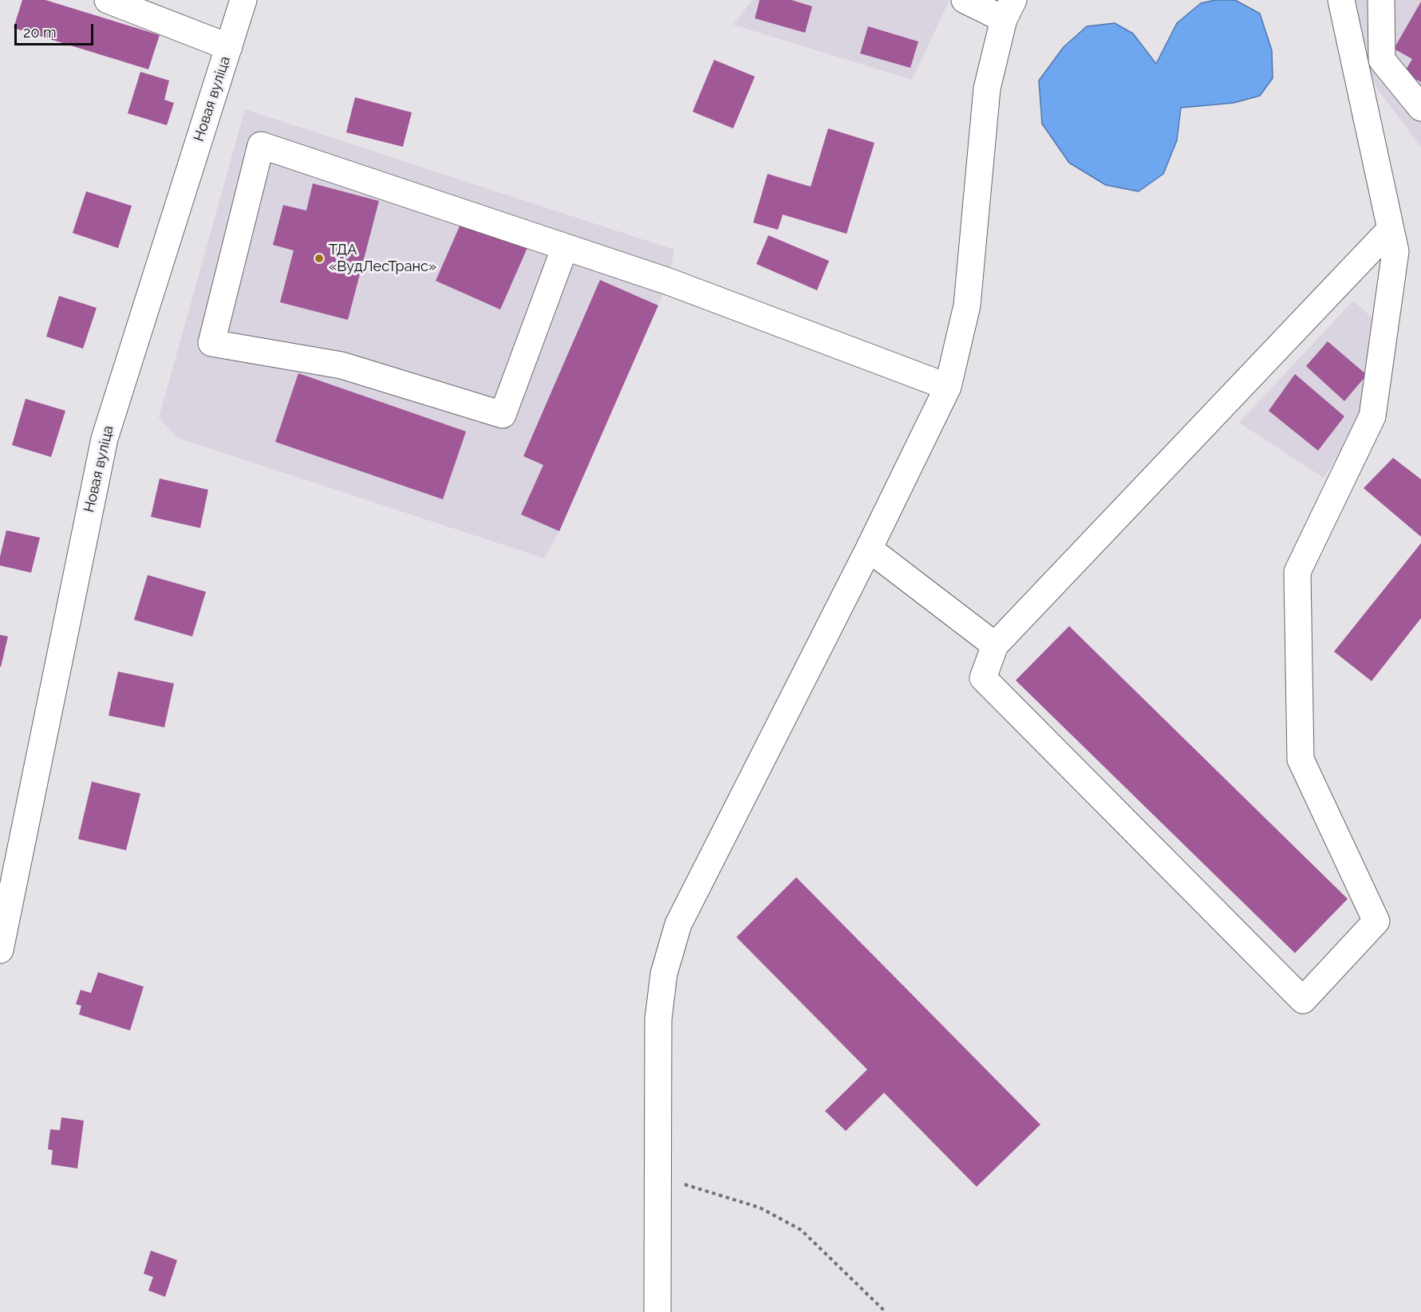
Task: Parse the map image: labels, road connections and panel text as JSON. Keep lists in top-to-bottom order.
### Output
{
  "streets": {
    "street": ["Новая вуліца"]
  },
  "places": ["ТДА «ВудЛесТранс»"],
  "scale_bar": "20 m"
}
